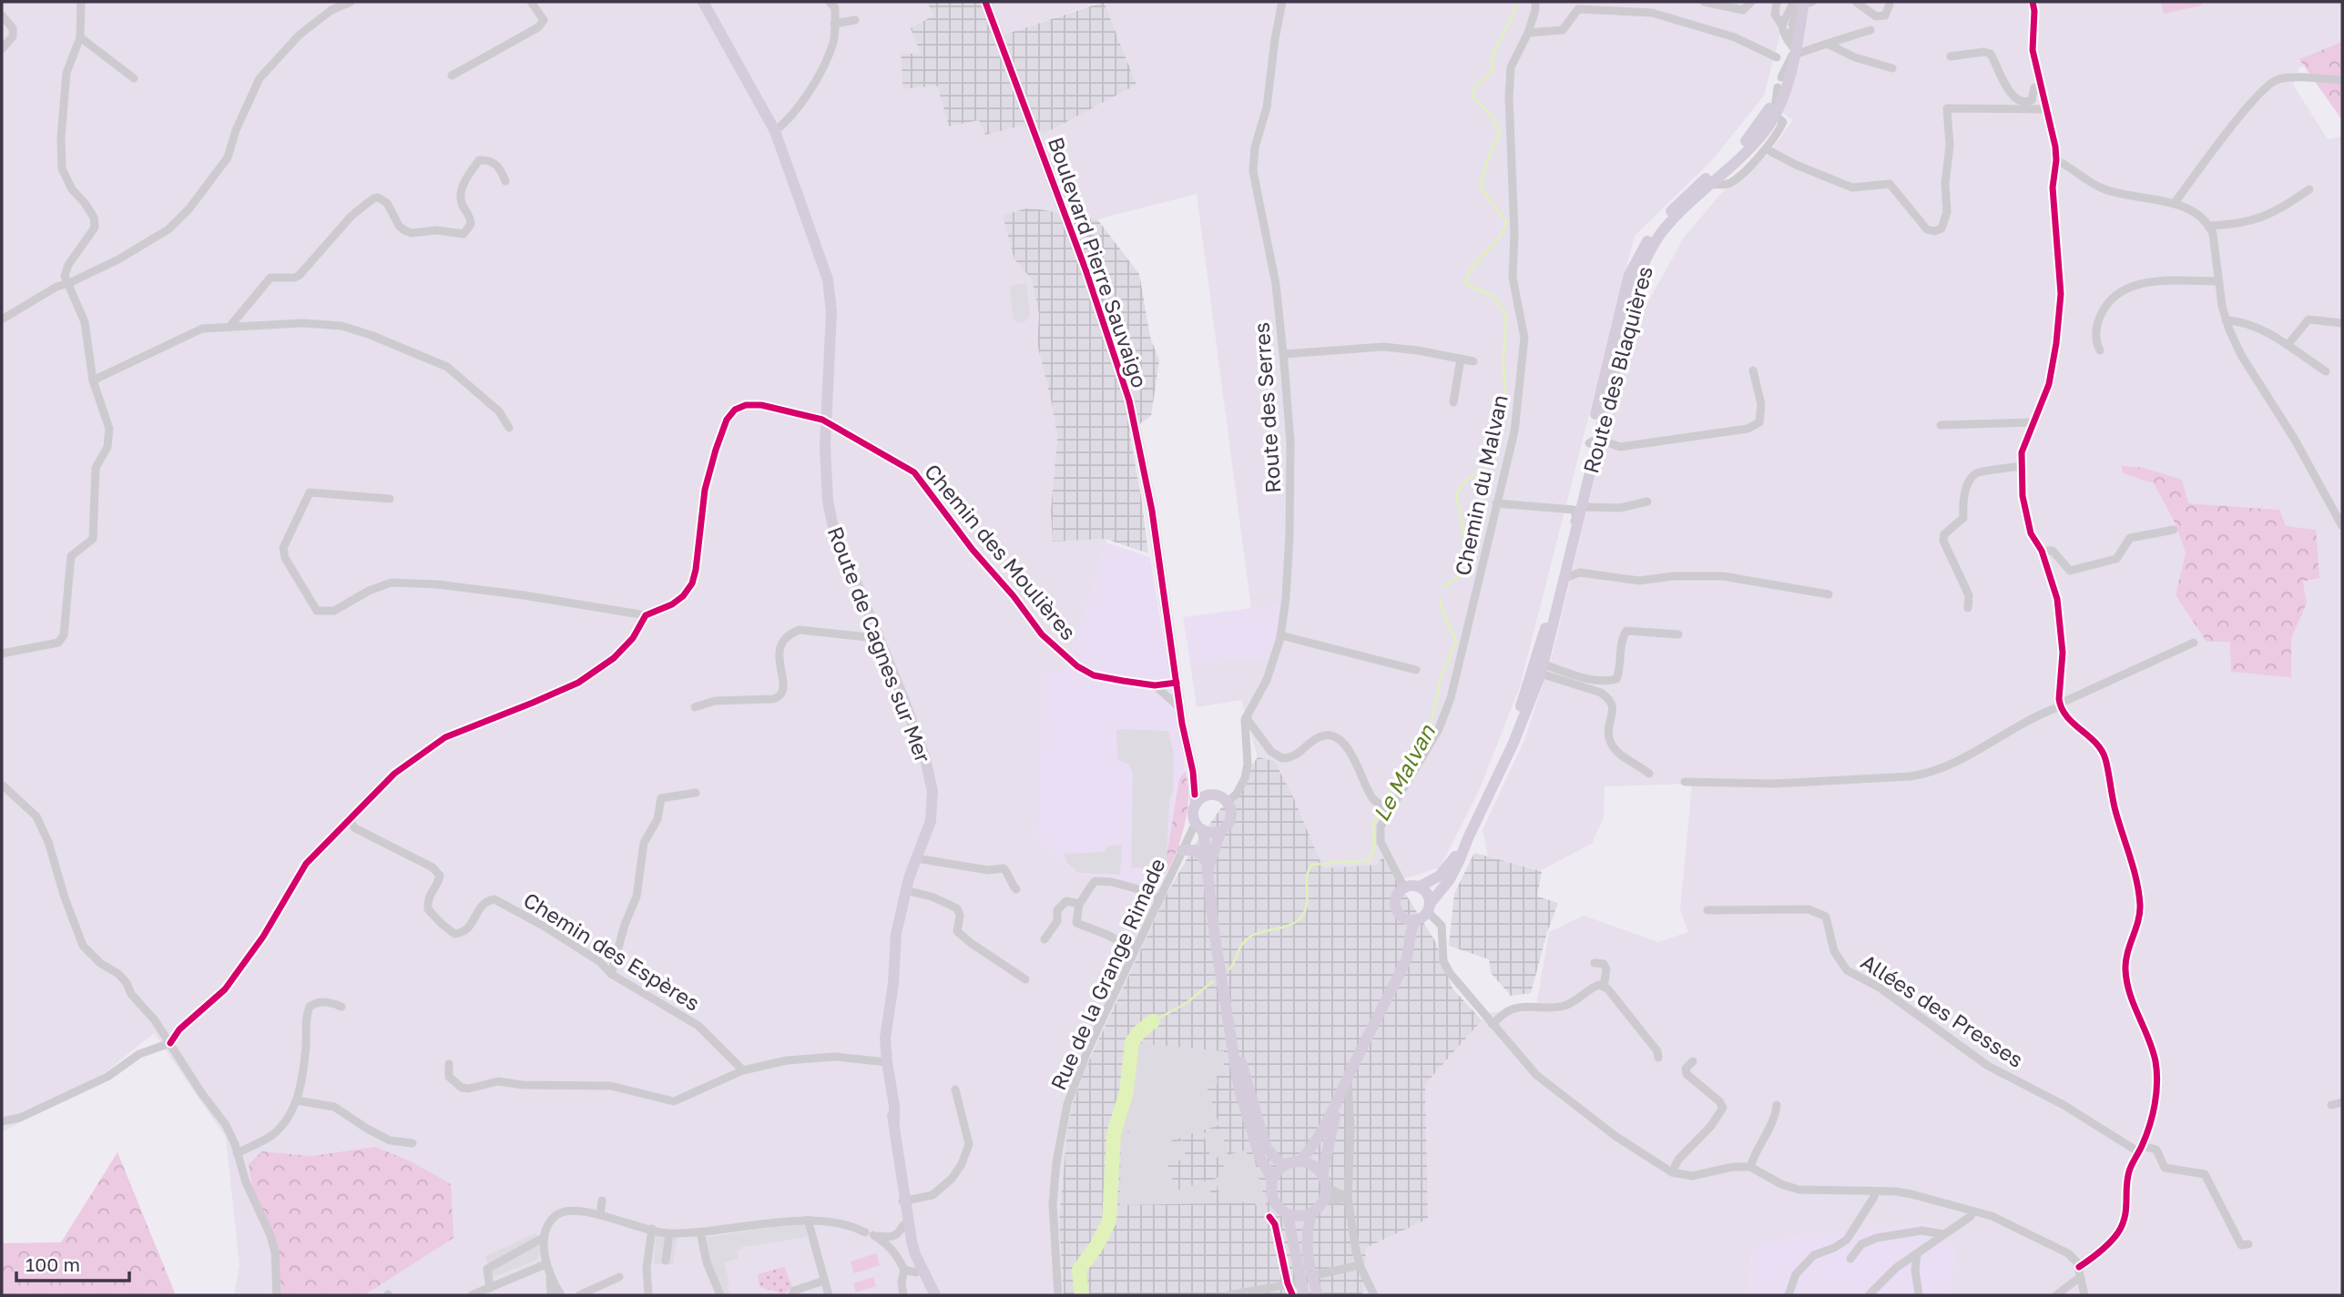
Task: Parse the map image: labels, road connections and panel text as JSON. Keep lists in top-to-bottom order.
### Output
{
  "streets": {
    "main road": ["Boulevard Pierre Sauvaigo", "Route des Blaquières", "Route de Cagnes sur Mer"],
    "street": [
      "Route des Serres",
      "Chemin du Malvan",
      "Chemin des Moulières",
      "Chemin des Espères",
      "Rue de la Grange Rimade",
      "Allées des Presses"
    ]
  },
  "crossings": [
    ["Boulevard Pierre Sauvaigo", "Route des Serres"],
    ["Boulevard Pierre Sauvaigo", "Chemin des Moulières"],
    ["Boulevard Pierre Sauvaigo", "Rue de la Grange Rimade"],
    ["Route des Serres", "Rue de la Grange Rimade"],
    ["Chemin des Moulières", "Route de Cagnes sur Mer"]
  ],
  "water": ["Le Malvan"],
  "scale_bar": "100 m"
}
